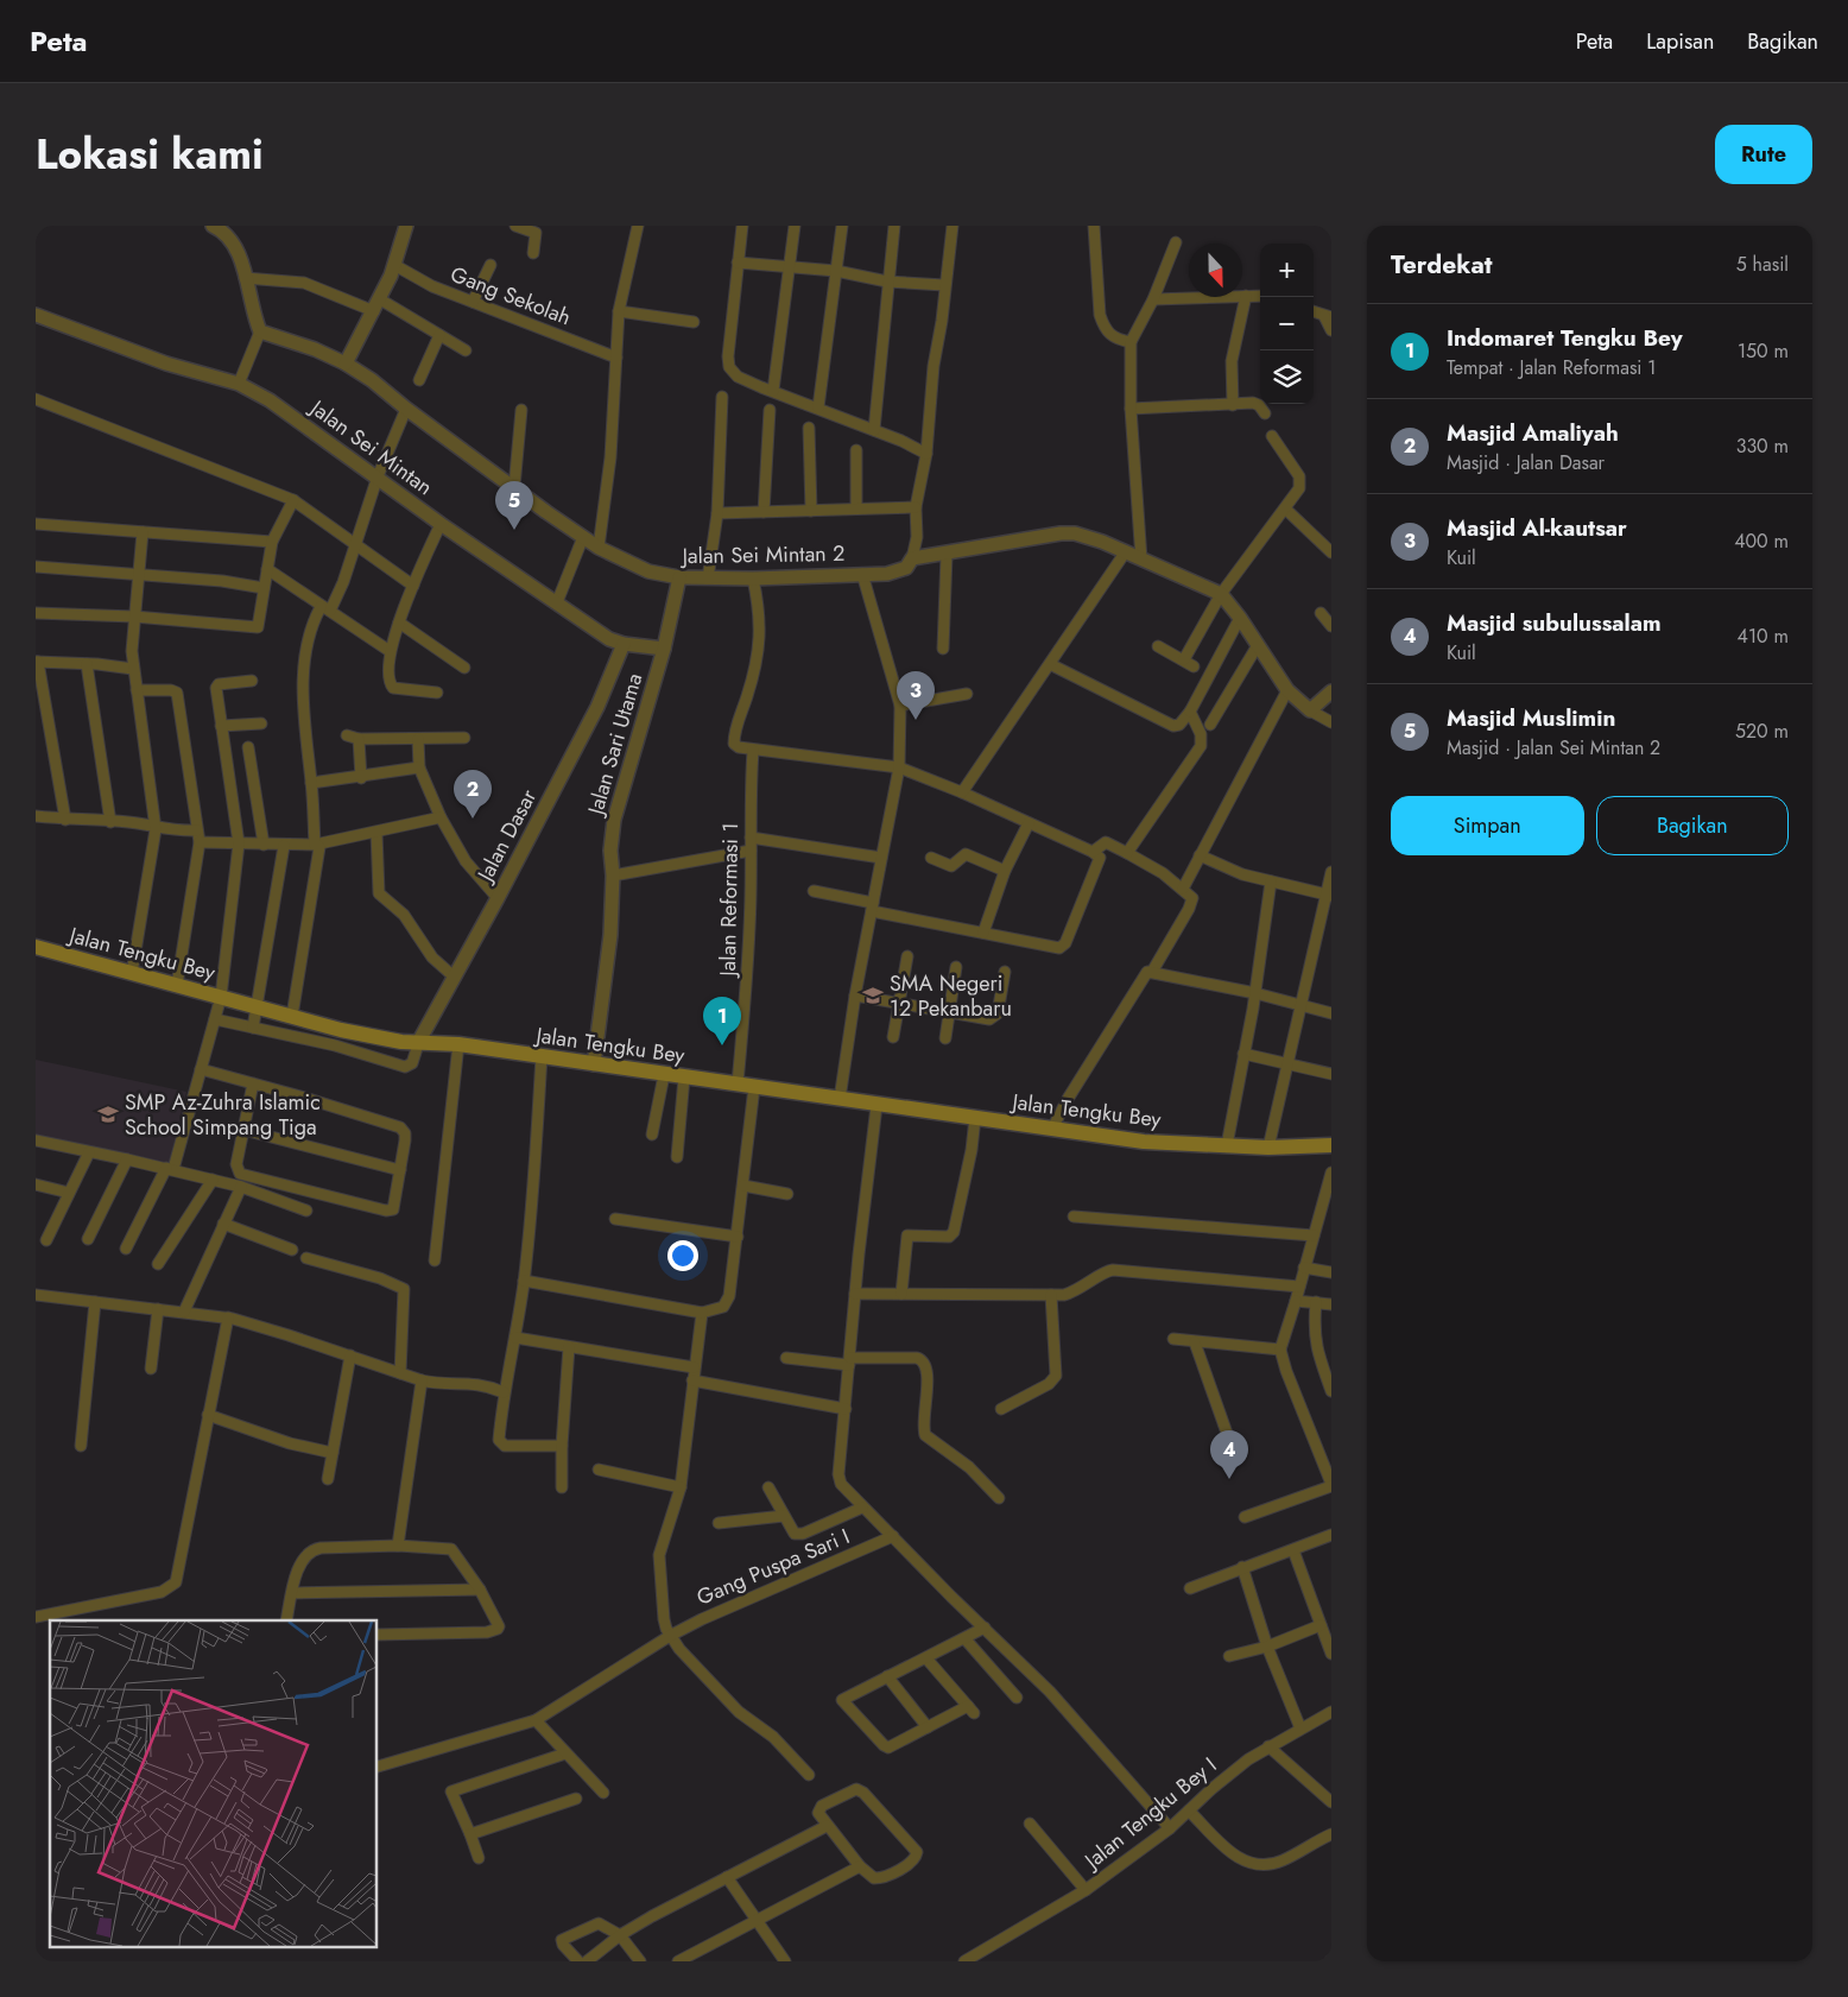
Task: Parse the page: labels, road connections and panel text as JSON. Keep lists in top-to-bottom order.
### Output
{
  "streets": {
    "main road": ["Jalan Tengku Bey"],
    "street": [
      "Gang Sekolah",
      "Jalan Sei Mintan",
      "Jalan Sei Mintan 2",
      "Jalan Sari Utama",
      "Jalan Dasar",
      "Jalan Reformasi 1",
      "Gang Puspa Sari I",
      "Jalan Tengku Bey I"
    ]
  },
  "crossings": [
    ["Jalan Sei Mintan", "Jalan Sari Utama"],
    ["Jalan Sei Mintan", "Jalan Dasar"],
    ["Jalan Sei Mintan 2", "Jalan Sari Utama"],
    ["Jalan Sari Utama", "Jalan Tengku Bey"],
    ["Jalan Dasar", "Jalan Tengku Bey"],
    ["Jalan Reformasi 1", "Jalan Tengku Bey"]
  ],
  "places": {
    "school or university": ["SMA Negeri 12 Pekanbaru", "SMP Az-Zuhra Islamic School Simpang Tiga"]
  },
  "north": "bottom",
  "page": {
    "header": "Peta",
    "nav": ["Peta", "Lapisan", "Bagikan"],
    "title": "Lokasi kami",
    "buttons": [
      "Rute",
      ["Simpan", "Bagikan"]
    ],
    "heading": ["Terdekat", "5 hasil"],
    "map_buttons": ["+", "−"],
    "list": [
      {
        "mark": "1",
        "name": "Indomaret Tengku Bey",
        "note": "Tempat · Jalan Reformasi 1",
        "value": "150 m"
      },
      {
        "mark": "2",
        "name": "Masjid Amaliyah",
        "note": "Masjid · Jalan Dasar",
        "value": "330 m"
      },
      {
        "mark": "3",
        "name": "Masjid Al-kautsar",
        "note": "Kuil",
        "value": "400 m"
      },
      {
        "mark": "4",
        "name": "Masjid subulussalam",
        "note": "Kuil",
        "value": "410 m"
      },
      {
        "mark": "5",
        "name": "Masjid Muslimin",
        "note": "Masjid · Jalan Sei Mintan 2",
        "value": "520 m"
      }
    ],
    "pins": [
      "5",
      "3",
      "2",
      "1",
      "4"
    ]
  }
}
